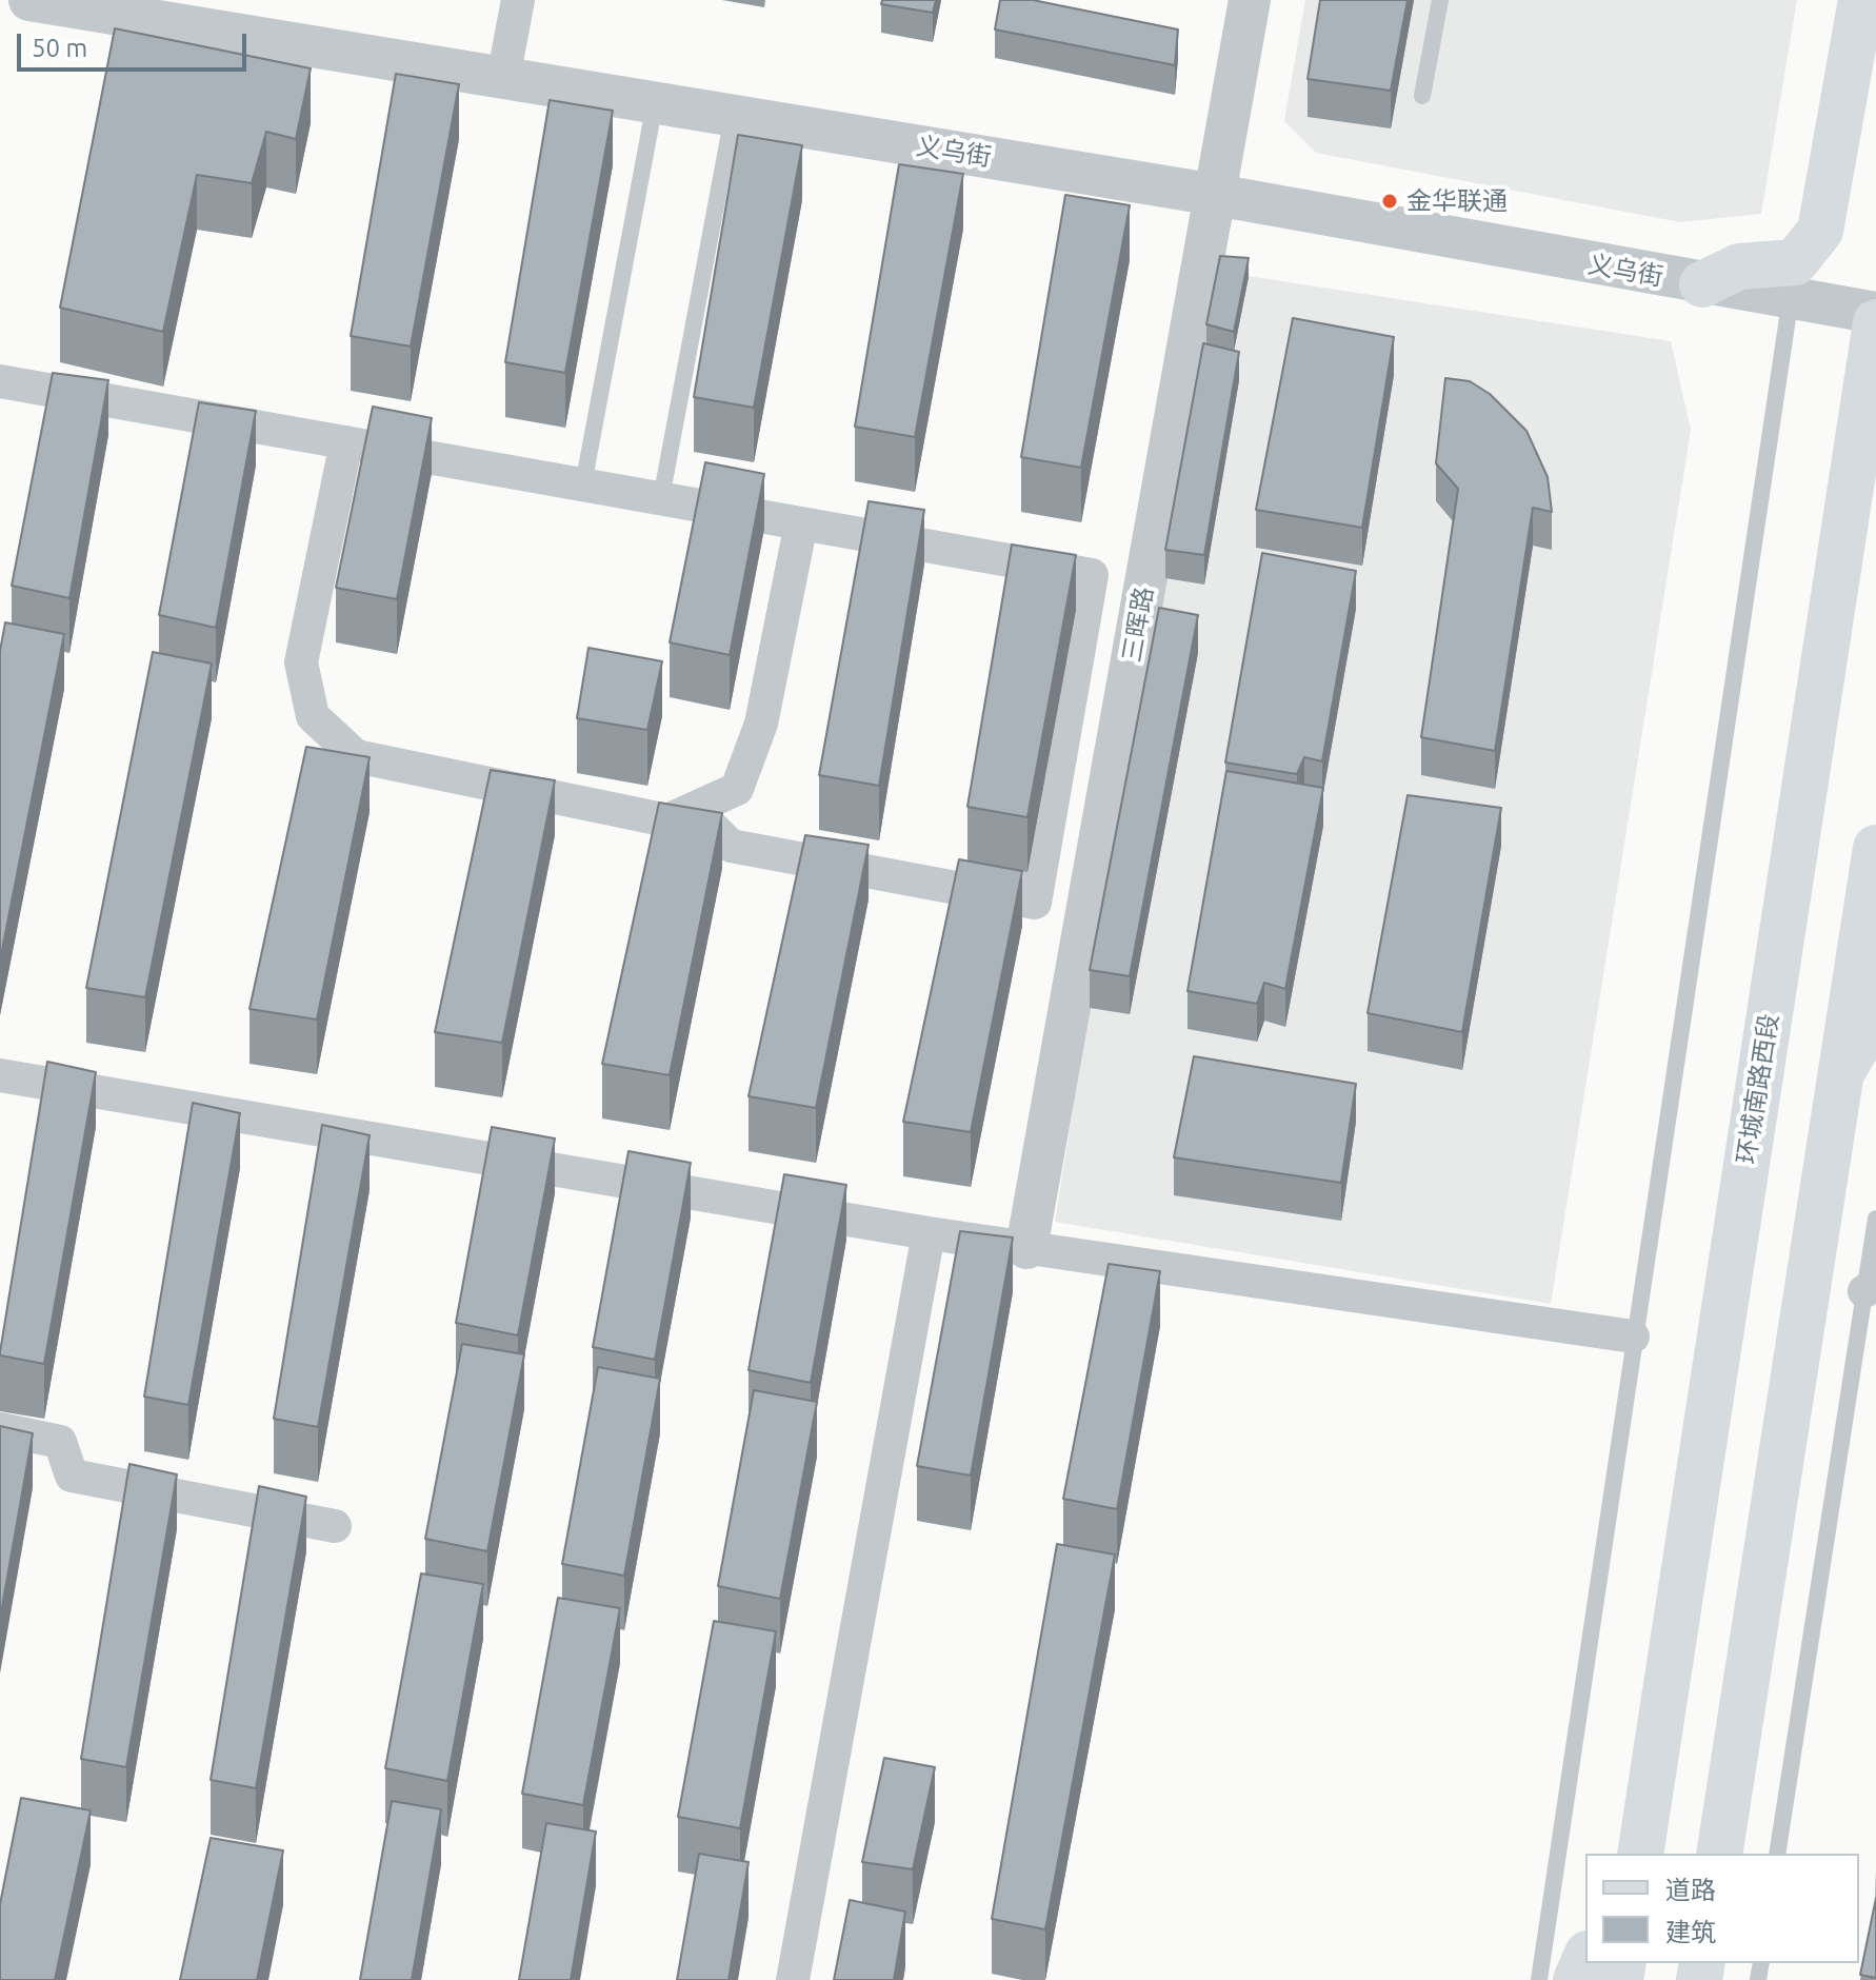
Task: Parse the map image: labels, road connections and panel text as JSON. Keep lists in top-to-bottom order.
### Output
{
  "streets": {
    "main road": ["环城南路西段"],
    "street": ["义乌街", "三晖路"]
  },
  "crossings": [
    ["义乌街", "三晖路"]
  ],
  "places": ["金华联通"],
  "legend": ["道路", "建筑"],
  "scale_bar": "50 m"
}
